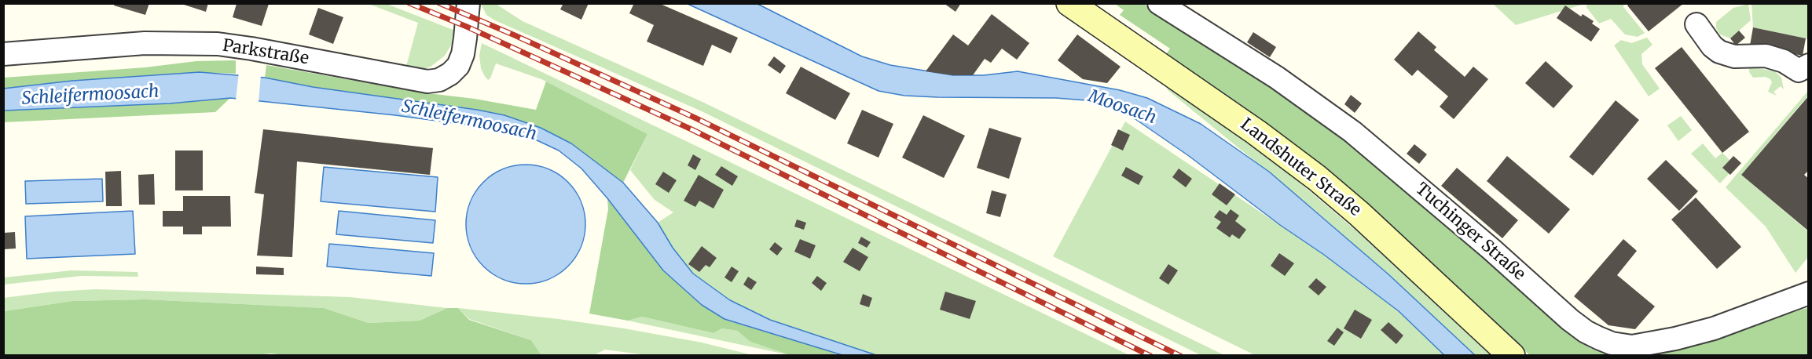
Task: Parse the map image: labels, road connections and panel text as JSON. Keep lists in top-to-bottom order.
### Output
{
  "streets": {
    "main road": ["Landshuter Straße"],
    "street": ["Parkstraße", "Tuchinger Straße"]
  },
  "water": ["Schleifermoosach", "Moosach"]
}
